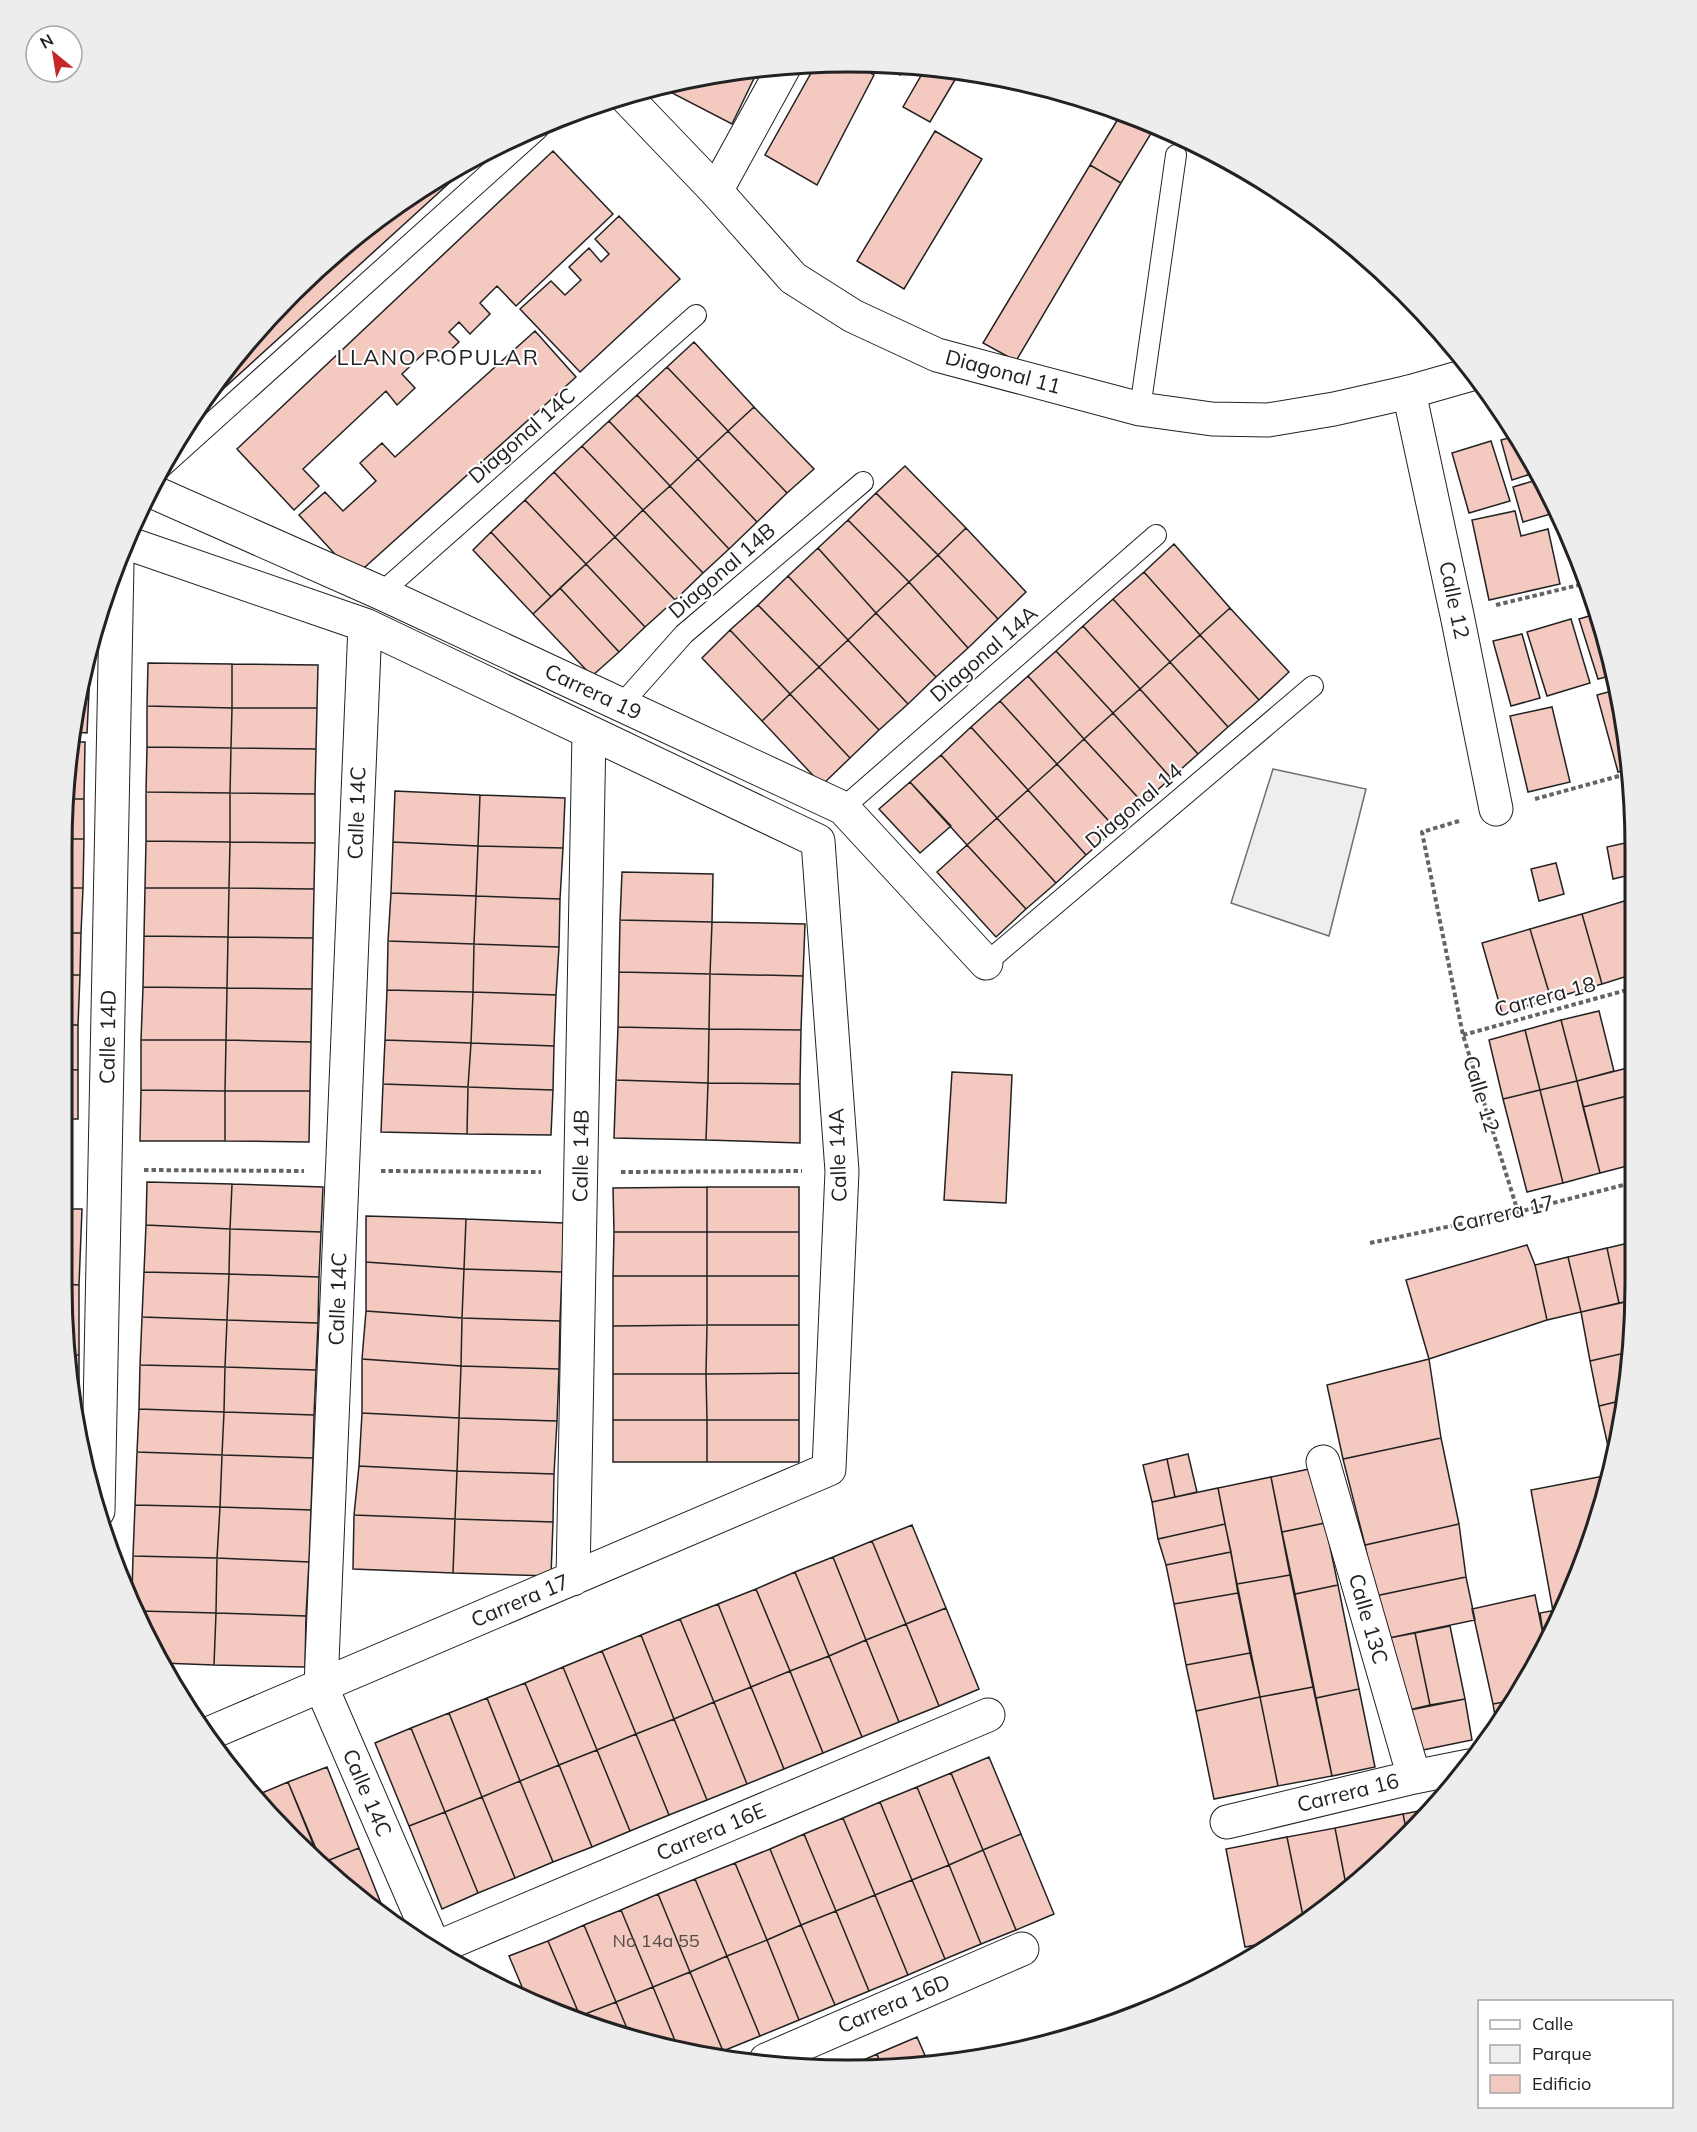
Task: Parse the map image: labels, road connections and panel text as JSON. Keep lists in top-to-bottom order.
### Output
{
  "streets": {
    "street": [
      "Diagonal 11",
      "Calle 12",
      "Carrera 19",
      "Calle 14C",
      "Calle 14D",
      "Calle 14A",
      "Calle 14B",
      "Carrera 17",
      "Calle 13C",
      "Carrera 16",
      "Carrera 16E",
      "Carrera 16D"
    ],
    "lane": [
      "Diagonal 14C",
      "Diagonal 14B",
      "Diagonal 14A",
      "Diagonal 14"
    ],
    "path": ["Carrera 18"]
  },
  "crossings": [
    ["Diagonal 11", "Calle 12"],
    ["Diagonal 14C", "Carrera 19"],
    ["Diagonal 14B", "Carrera 19"],
    ["Calle 12", "Carrera 18"],
    ["Calle 12", "Carrera 17"],
    ["Diagonal 14A", "Carrera 19"],
    ["Carrera 19", "Diagonal 14"],
    ["Calle 14C", "Carrera 17"],
    ["Calle 14A", "Calle 14B"],
    ["Calle 14A", "Carrera 17"],
    ["Calle 14B", "Carrera 17"],
    ["Calle 13C", "Carrera 16"]
  ],
  "districts": ["LLANO POPULAR"],
  "house_numbers": ["No 14a 55"],
  "legend": ["Calle", "Parque", "Edificio"],
  "north": "top left"
}
